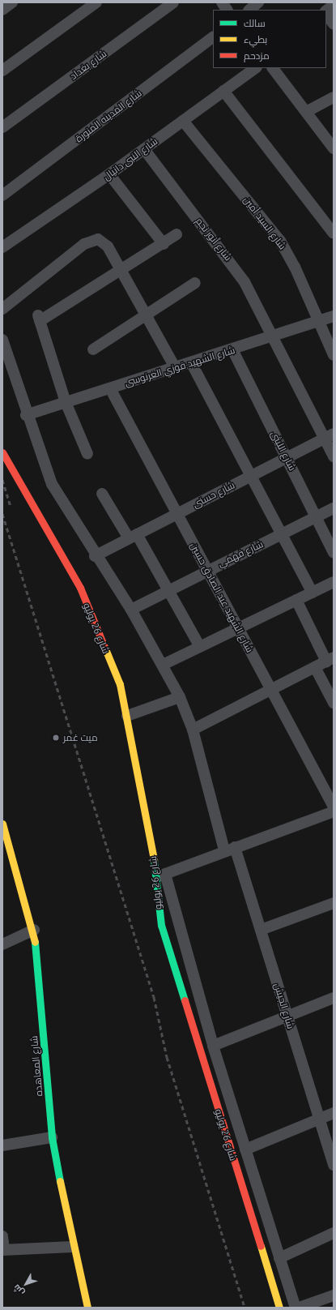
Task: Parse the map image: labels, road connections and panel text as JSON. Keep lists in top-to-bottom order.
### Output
{
  "streets": {
    "street": [
      "شارع بغداد",
      "شارع المدينه المنورة",
      "شارع النبى دانيال",
      "شارع السيد أمين",
      "شارع أنور نجم",
      "شارع الشهيد فوزي العرنوسى",
      "شارع الليثى",
      "شارع حسنى",
      "شارع فهمي",
      "شارع الشهيد عبد الصادق حسين",
      "شارع 26 يوليو",
      "شارع الجيش",
      "شارع المعاهده"
    ]
  },
  "crossings": [
    ["شارع النبى دانيال", "شارع السيد أمين"],
    ["شارع النبى دانيال", "شارع أنور نجم"],
    ["شارع السيد أمين", "شارع الشهيد فوزي العرنوسى"],
    ["شارع أنور نجم", "شارع الشهيد فوزي العرنوسى"],
    ["شارع أنور نجم", "شارع حسنى"],
    ["شارع الشهيد فوزي العرنوسى", "شارع الليثى"],
    ["شارع الشهيد فوزي العرنوسى", "شارع الشهيد عبد الصادق حسين"],
    ["شارع الليثى", "شارع حسنى"],
    ["شارع الليثى", "شارع فهمي"],
    ["شارع حسنى", "شارع الشهيد عبد الصادق حسين"],
    ["شارع فهمي", "شارع الشهيد عبد الصادق حسين"]
  ],
  "places": ["ميت غمر"],
  "legend": ["سالك", "بطيء", "مزدحم"],
  "north": "bottom left"
}
